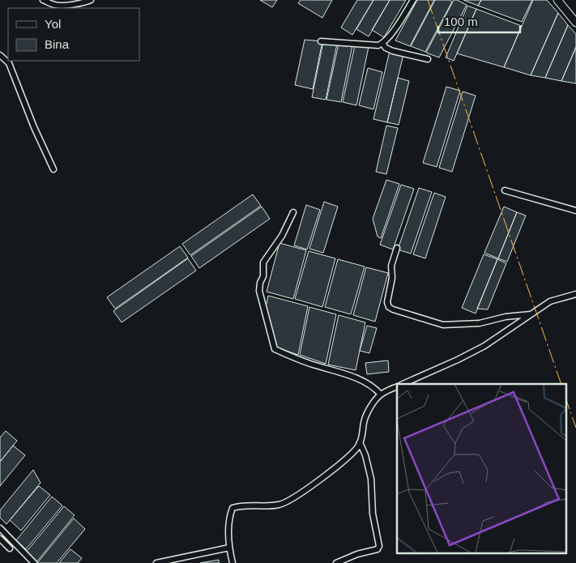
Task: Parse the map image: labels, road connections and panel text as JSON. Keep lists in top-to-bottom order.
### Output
{
  "legend": ["Yol", "Bina"],
  "scale_bar": "100 m"
}
